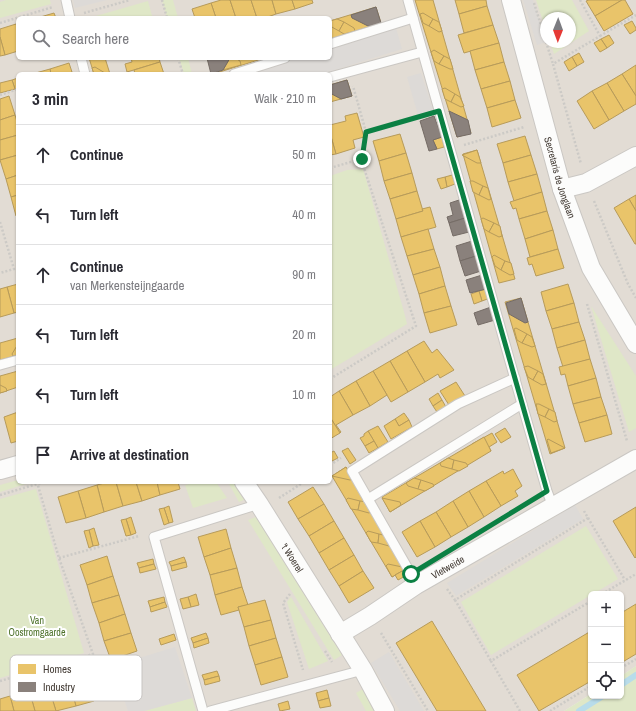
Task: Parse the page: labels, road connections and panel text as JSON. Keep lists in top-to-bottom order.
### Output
{
  "streets": {
    "street": ["Secretaris de Jonglaan", "'t Woerel", "Vletweide"]
  },
  "crossings": [
    ["'t Woerel", "Vletweide"]
  ],
  "parks": ["Van Oostromgaarde"],
  "legend": ["Homes", "Industry"],
  "north": "bottom",
  "page": {
    "search": "Search here",
    "heading": ["3 min", "Walk · 210 m"],
    "list": [
      ["Continue", "50 m"],
      ["Turn left", "40 m"],
      ["Continue", "van Merkensteijngaarde", "90 m"],
      ["Turn left", "20 m"],
      ["Turn left", "10 m"],
      "Arrive at destination"
    ],
    "map_buttons": ["+", "−"]
  }
}
